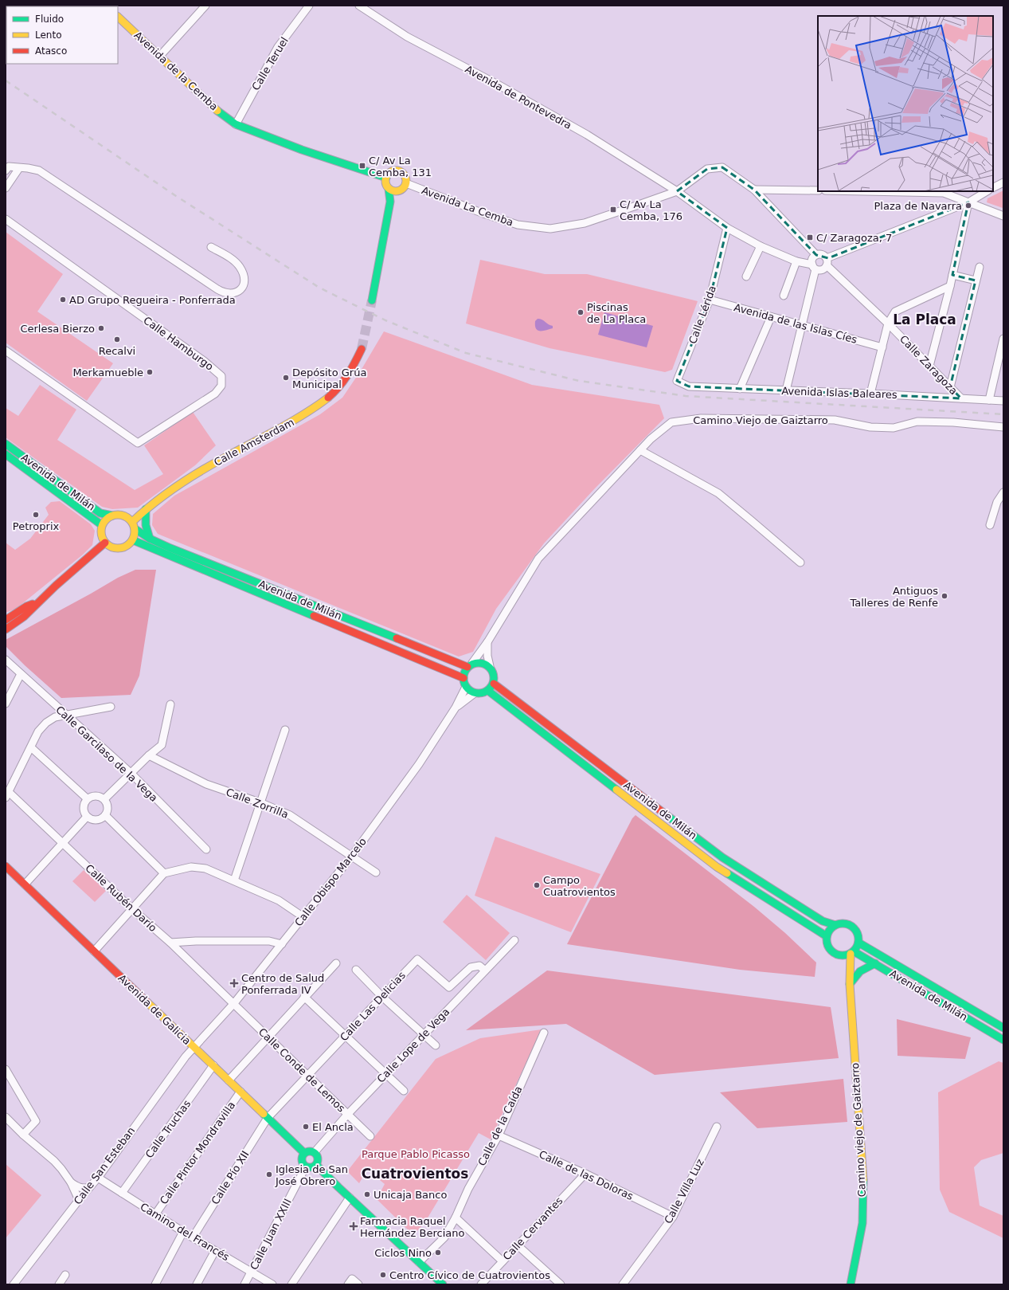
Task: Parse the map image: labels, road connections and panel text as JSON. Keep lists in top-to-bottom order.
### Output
{
  "streets": {
    "street": [
      "Calle Teruel",
      "Avenida de la Cemba",
      "Avenida de Pontevedra",
      "Avenida La Cemba",
      "Calle Lérida",
      "Avenida de las Islas Cíes",
      "Calle Hamburgo",
      "Calle Zaragoza",
      "Avenida Islas Baleares",
      "Camino Viejo de Gaiztarro",
      "Calle Amsterdam",
      "Avenida de Milán",
      "Calle Garcilaso de la Vega",
      "Calle Zorrilla",
      "Calle Obispo Marcelo",
      "Calle Rubén Darío",
      "Calle Las Delicias",
      "Avenida de Galicia",
      "Calle Lope de Vega",
      "Calle Conde de Lemos",
      "Calle de la Caída",
      "Calle Truchas",
      "Camino viejo de Gaiztarro",
      "Calle Pintor Mondravilla",
      "Calle San Esteban",
      "Calle de las Doloras",
      "Calle Pío XII",
      "Calle Villa Luz",
      "Calle Cervantes",
      "Camino del Francés",
      "Calle Juan XXIII"
    ]
  },
  "crossings": [
    ["Calle Teruel", "Avenida de la Cemba"],
    ["Avenida de Pontevedra", "Avenida La Cemba"],
    ["Avenida de Pontevedra", "Calle Lérida"],
    ["Avenida de Pontevedra", "Calle Zaragoza"],
    ["Calle Lérida", "Avenida de las Islas Cíes"],
    ["Calle Lérida", "Avenida Islas Baleares"],
    ["Calle Zaragoza", "Avenida Islas Baleares"],
    ["Camino Viejo de Gaiztarro", "Avenida de Milán"],
    ["Camino Viejo de Gaiztarro", "Calle Obispo Marcelo"],
    ["Calle Amsterdam", "Avenida de Milán"],
    ["Avenida de Milán", "Calle Obispo Marcelo"],
    ["Avenida de Milán", "Camino viejo de Gaiztarro"],
    ["Calle Zorrilla", "Calle Obispo Marcelo"],
    ["Calle Obispo Marcelo", "Calle Rubén Darío"],
    ["Calle Obispo Marcelo", "Avenida de Galicia"],
    ["Calle Obispo Marcelo", "Calle Conde de Lemos"],
    ["Calle Obispo Marcelo", "Calle San Esteban"],
    ["Calle Rubén Darío", "Calle Conde de Lemos"],
    ["Calle Las Delicias", "Avenida de Galicia"],
    ["Calle Las Delicias", "Calle Lope de Vega"],
    ["Calle Las Delicias", "Calle Conde de Lemos"],
    ["Calle Las Delicias", "Calle Pío XII"],
    ["Avenida de Galicia", "Calle Lope de Vega"],
    ["Avenida de Galicia", "Calle Truchas"],
    ["Avenida de Galicia", "Calle Pintor Mondravilla"],
    ["Avenida de Galicia", "Calle San Esteban"],
    ["Avenida de Galicia", "Calle Pío XII"],
    ["Avenida de Galicia", "Calle Juan XXIII"],
    ["Calle Lope de Vega", "Calle Conde de Lemos"],
    ["Calle Lope de Vega", "Calle Juan XXIII"],
    ["Calle de la Caída", "Calle de las Doloras"],
    ["Calle Truchas", "Camino del Francés"],
    ["Calle Pintor Mondravilla", "Camino del Francés"],
    ["Calle San Esteban", "Camino del Francés"],
    ["Calle de las Doloras", "Calle Villa Luz"],
    ["Calle de las Doloras", "Calle Cervantes"],
    ["Calle Pío XII", "Camino del Francés"],
    ["Camino del Francés", "Calle Juan XXIII"]
  ],
  "districts": ["La Placa", "Cuatrovientos"],
  "parks": ["Parque Pablo Picasso"],
  "places": {
    "transit": ["C/ Av La Cemba, 131", "C/ Av La Cemba, 176", "C/ Zaragoza, 7"],
    "other": [
      "Plaza de Navarra",
      "AD Grupo Regueira - Ponferrada",
      "Piscinas de La Placa",
      "Cerlesa Bierzo",
      "Recalvi",
      "Merkamueble",
      "Depósito Grúa Municipal",
      "Petroprix",
      "Antiguos Talleres de Renfe",
      "Campo Cuatrovientos",
      "El Ancla",
      "Iglesia de San José Obrero",
      "Unicaja Banco",
      "Ciclos Nino",
      "Centro Cívico de Cuatrovientos"
    ],
    "health": ["Centro de Salud Ponferrada IV", "Farmacia Raquel Hernández Berciano"]
  },
  "legend": ["Fluido", "Lento", "Atasco"]
}
